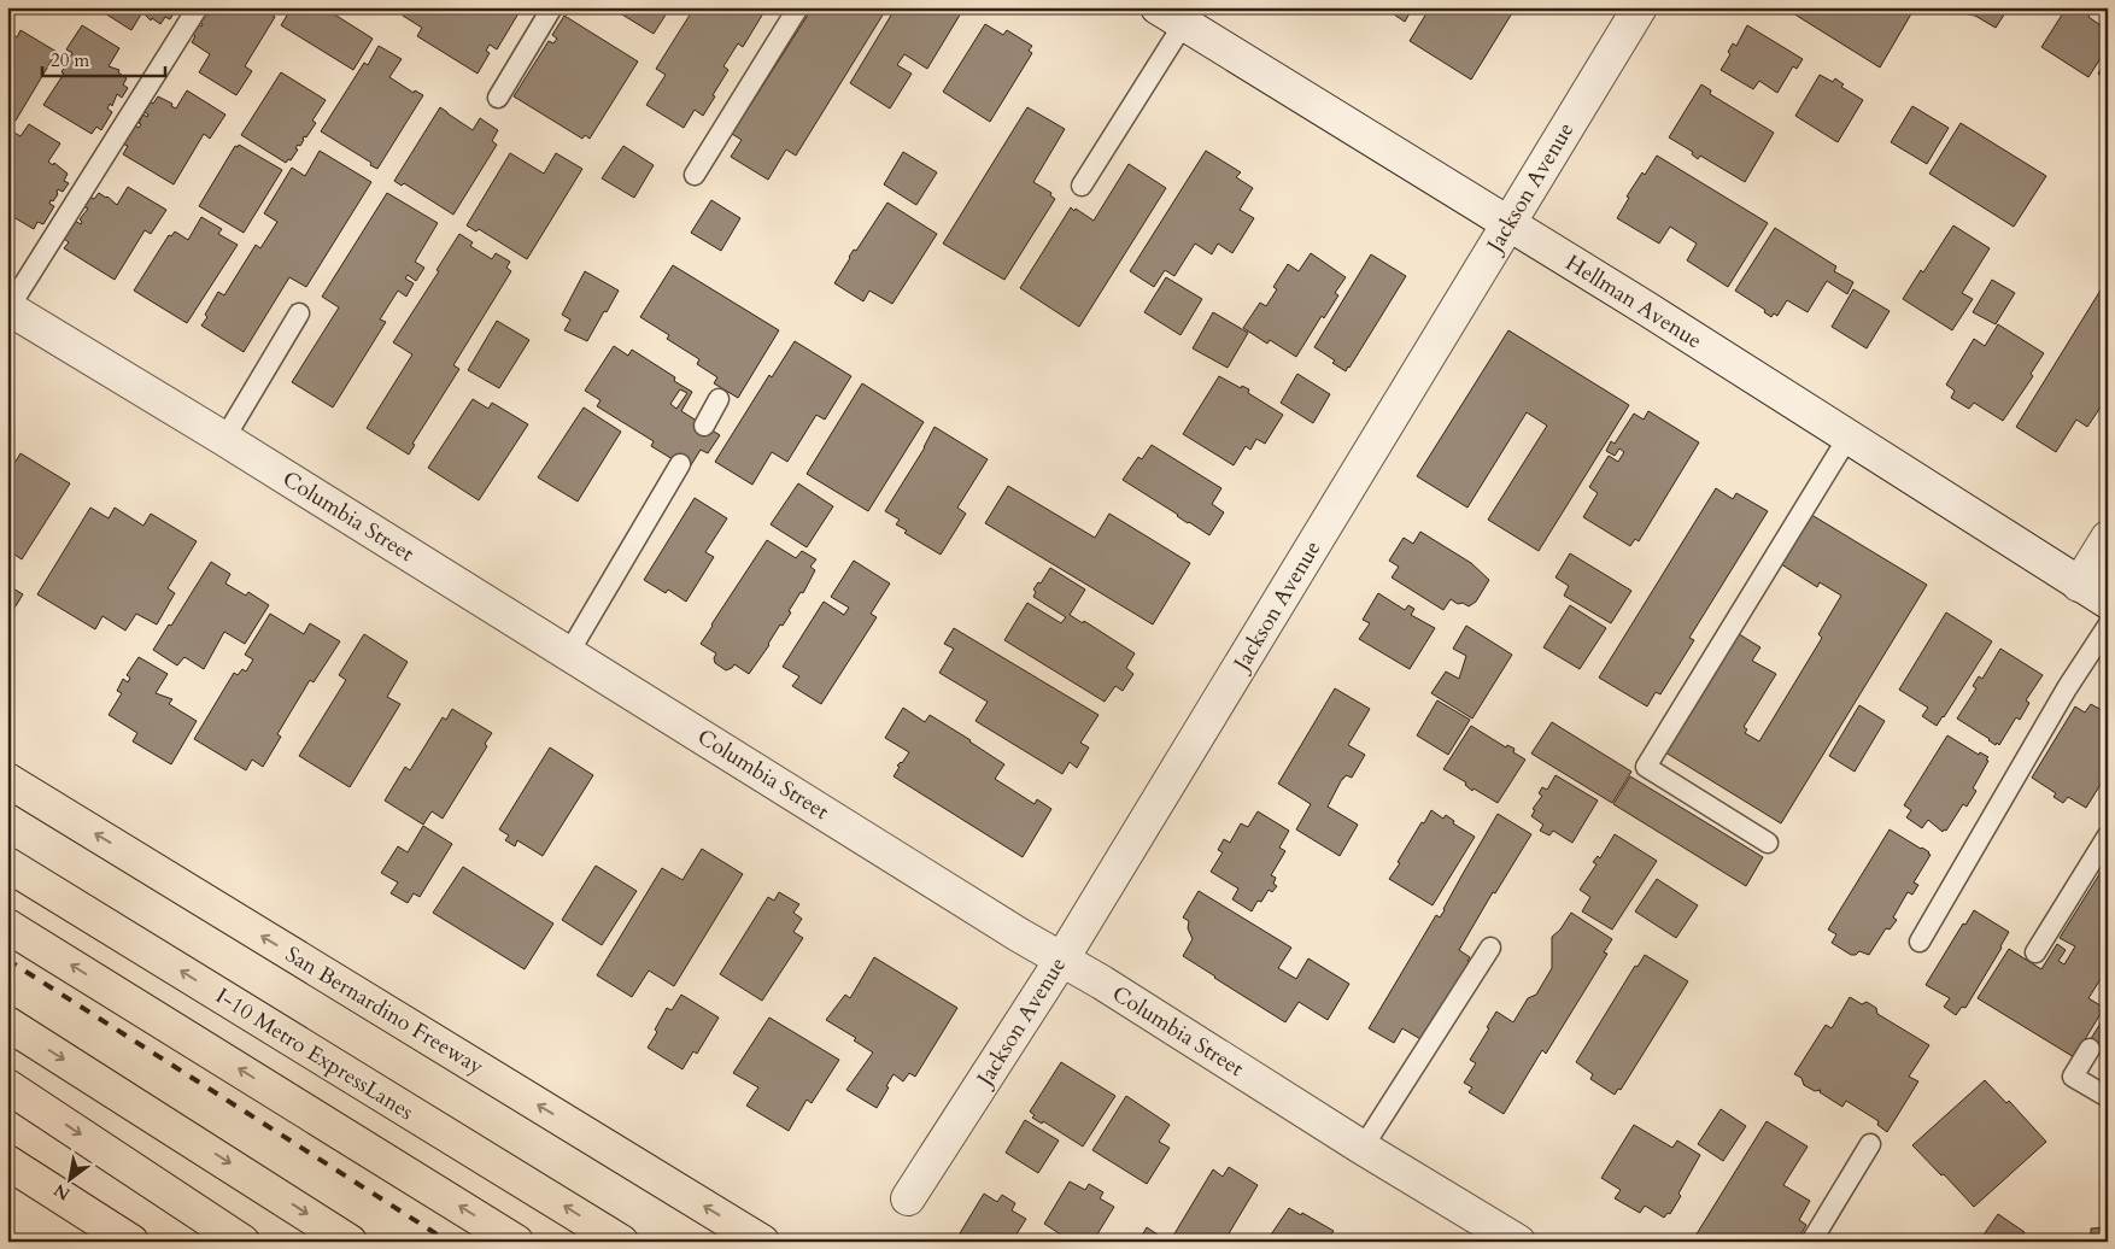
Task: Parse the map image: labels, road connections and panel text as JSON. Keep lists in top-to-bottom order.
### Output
{
  "streets": {
    "highway": ["San Bernardino Freeway", "I-10 Metro ExpressLanes"],
    "street": ["Jackson Avenue", "Hellman Avenue", "Columbia Street"]
  },
  "crossings": [
    ["Jackson Avenue", "Hellman Avenue"],
    ["Jackson Avenue", "Columbia Street"]
  ],
  "scale_bar": "20 m",
  "north": "bottom left"
}
